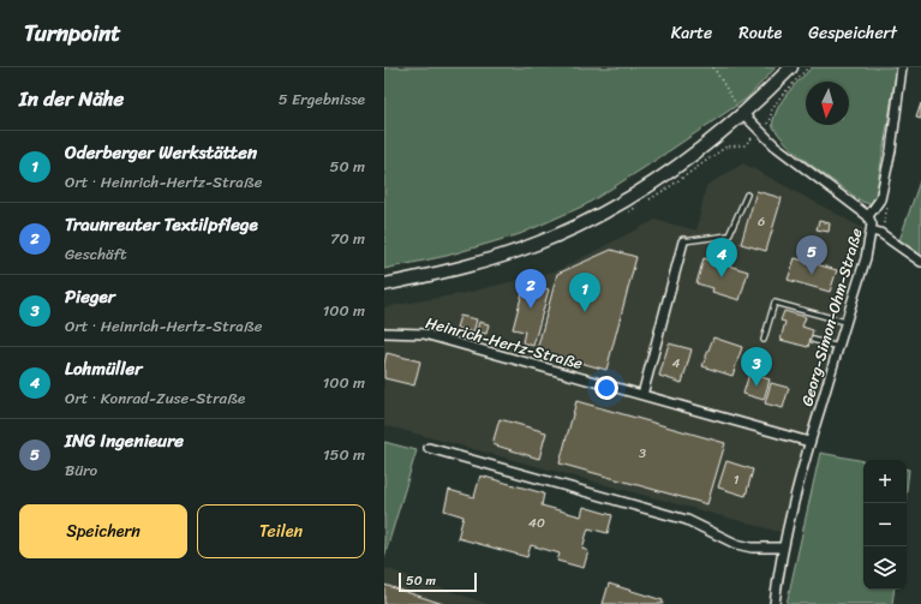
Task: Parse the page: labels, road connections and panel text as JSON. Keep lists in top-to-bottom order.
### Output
{
  "streets": {
    "street": ["Georg-Simon-Ohm-Straße", "Heinrich-Hertz-Straße"]
  },
  "crossings": [
    ["Georg-Simon-Ohm-Straße", "Heinrich-Hertz-Straße"]
  ],
  "house_numbers": [
    "6",
    "4",
    "3",
    "1",
    "40"
  ],
  "scale_bar": "50 m",
  "north": "bottom",
  "page": {
    "header": "Turnpoint",
    "nav": ["Karte", "Route", "Gespeichert"],
    "heading": ["In der Nähe", "5 Ergebnisse"],
    "list": [
      {
        "mark": "1",
        "name": "Oderberger Werkstätten",
        "note": "Ort · Heinrich-Hertz-Straße",
        "value": "50 m"
      },
      {
        "mark": "2",
        "name": "Traunreuter Textilpflege",
        "note": "Geschäft",
        "value": "70 m"
      },
      {
        "mark": "3",
        "name": "Pieger",
        "note": "Ort · Heinrich-Hertz-Straße",
        "value": "100 m"
      },
      {
        "mark": "4",
        "name": "Lohmüller",
        "note": "Ort · Konrad-Zuse-Straße",
        "value": "100 m"
      },
      {
        "mark": "5",
        "name": "ING Ingenieure",
        "note": "Büro",
        "value": "150 m"
      }
    ],
    "pins": [
      "5",
      "4",
      "2",
      "1",
      "3"
    ],
    "map_buttons": ["+", "−"],
    "buttons": ["Speichern", "Teilen"],
    "scale": "50 m"
  }
}
